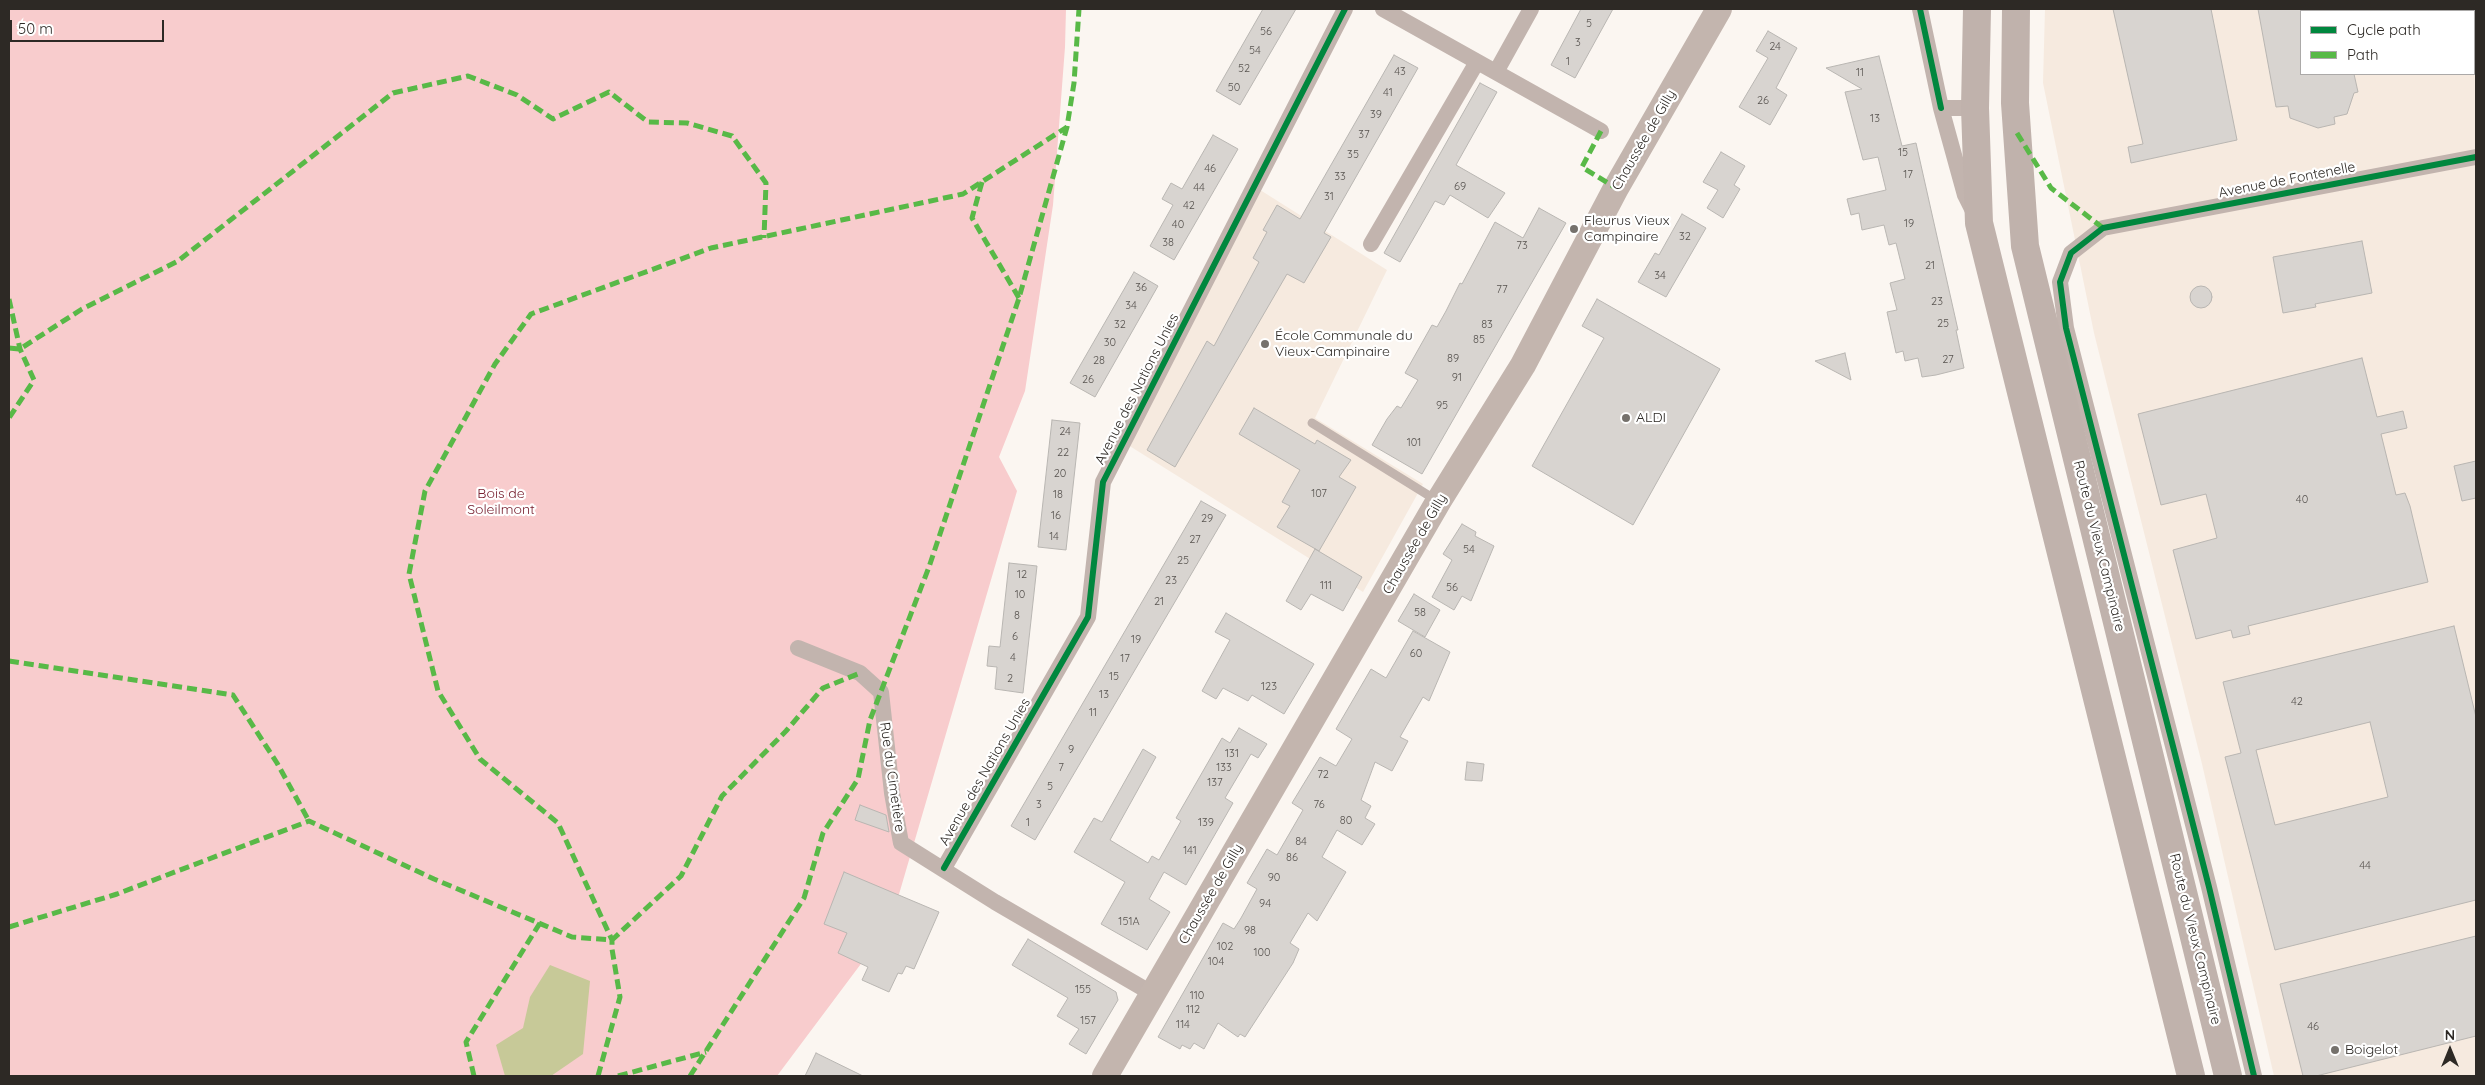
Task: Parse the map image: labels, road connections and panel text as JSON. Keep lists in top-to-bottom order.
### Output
{
  "streets": {
    "highway": ["Route du Vieux Campinaire"],
    "main road": ["Chaussée de Gilly"],
    "street": ["Avenue de Fontenelle", "Avenue des Nations Unies", "Rue du Cimetière"]
  },
  "crossings": [
    ["Chaussée de Gilly", "Rue du Cimetière"],
    ["Avenue des Nations Unies", "Rue du Cimetière"]
  ],
  "parks": ["Bois de Soleilmont"],
  "places": [
    "Fleurus Vieux Campinaire",
    "École Communale du Vieux-Campinaire",
    "ALDI",
    "Boigelot"
  ],
  "house_numbers": [
    "5",
    "56",
    "3",
    "24",
    "54",
    "1",
    "52",
    "43",
    "11",
    "50",
    "41",
    "26",
    "39",
    "13",
    "37",
    "15",
    "35",
    "46",
    "17",
    "33",
    "69",
    "44",
    "31",
    "42",
    "19",
    "40",
    "32",
    "38",
    "73",
    "21",
    "34",
    "36",
    "77",
    "23",
    "34",
    "25",
    "32",
    "83",
    "85",
    "30",
    "89",
    "27",
    "28",
    "91",
    "26",
    "95",
    "24",
    "101",
    "22",
    "20",
    "107",
    "18",
    "40",
    "16",
    "29",
    "14",
    "27",
    "54",
    "25",
    "12",
    "23",
    "111",
    "56",
    "10",
    "21",
    "58",
    "8",
    "6",
    "19",
    "60",
    "4",
    "17",
    "15",
    "2",
    "123",
    "13",
    "42",
    "11",
    "9",
    "131",
    "7",
    "133",
    "72",
    "137",
    "5",
    "3",
    "76",
    "80",
    "1",
    "139",
    "84",
    "141",
    "86",
    "44",
    "90",
    "94",
    "151A",
    "98",
    "102",
    "100",
    "104",
    "155",
    "110",
    "112",
    "157",
    "114",
    "46"
  ],
  "legend": ["Cycle path", "Path"],
  "scale_bar": "50 m",
  "north": "top"
}
